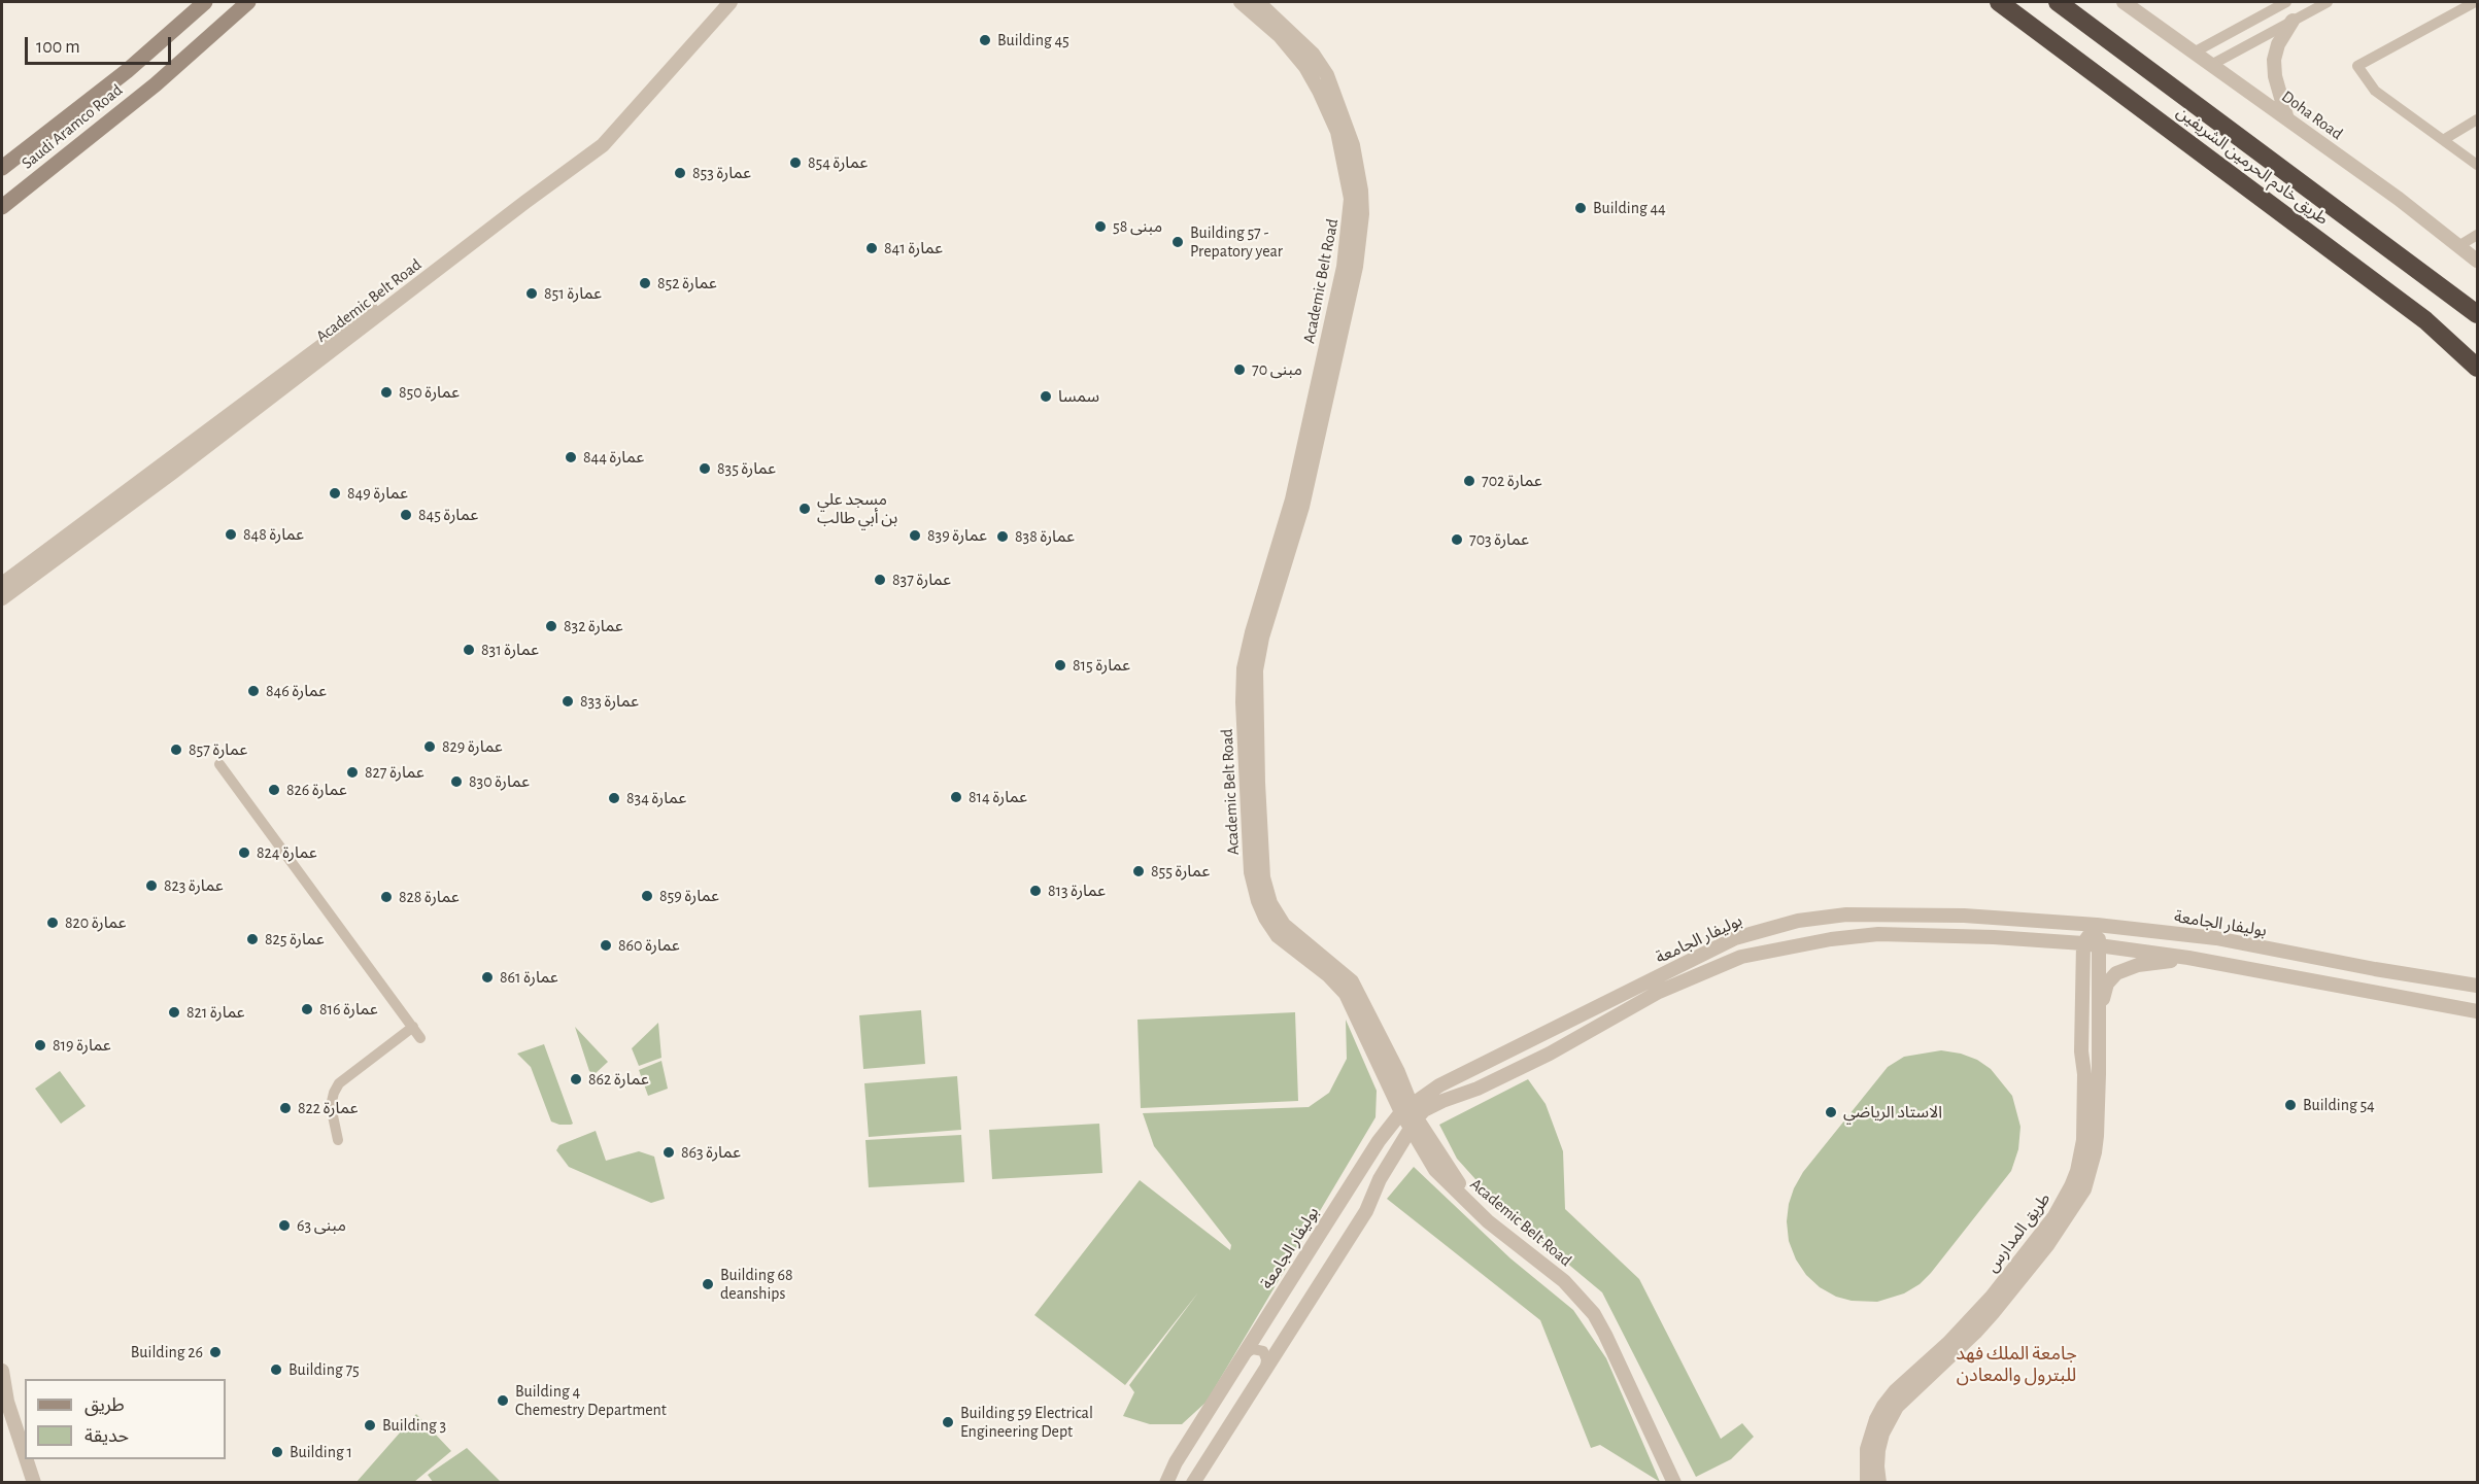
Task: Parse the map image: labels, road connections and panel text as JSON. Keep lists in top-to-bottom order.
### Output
{
  "streets": {
    "highway": ["طريق خادم الحرمين الشريفين"],
    "main road": ["Saudi Aramco Road"],
    "street": [
      "Doha Road",
      "Academic Belt Road",
      "بوليفار الجامعة",
      "طريق المدارس"
    ]
  },
  "crossings": [
    ["Academic Belt Road", "بوليفار الجامعة"],
    ["بوليفار الجامعة", "طريق المدارس"]
  ],
  "districts": ["جامعة الملك فهد للبترول والمعادن"],
  "places": [
    "Building 45",
    "عمارة 854",
    "عمارة 853",
    "Building 44",
    "مبنى 58",
    "Building 57 - Prepatory year",
    "عمارة 841",
    "عمارة 852",
    "عمارة 851",
    "مبنى 70",
    "عمارة 850",
    "سمسا",
    "عمارة 844",
    "عمارة 835",
    "عمارة 702",
    "عمارة 849",
    "مسجد علي بن أبي طالب",
    "عمارة 845",
    "عمارة 848",
    "عمارة 839",
    "عمارة 838",
    "عمارة 703",
    "عمارة 837",
    "عمارة 832",
    "عمارة 831",
    "عمارة 815",
    "عمارة 846",
    "عمارة 833",
    "عمارة 829",
    "عمارة 857",
    "عمارة 827",
    "عمارة 830",
    "عمارة 826",
    "عمارة 814",
    "عمارة 834",
    "عمارة 824",
    "عمارة 855",
    "عمارة 823",
    "عمارة 813",
    "عمارة 859",
    "عمارة 828",
    "عمارة 820",
    "عمارة 825",
    "عمارة 860",
    "عمارة 861",
    "عمارة 816",
    "عمارة 821",
    "عمارة 819",
    "عمارة 862",
    "Building 54",
    "عمارة 822",
    "الاستاد الرياضي",
    "عمارة 863",
    "مبنى 63",
    "Building 68 deanships",
    "Building 26",
    "Building 75",
    "Building 4 Chemestry Department",
    "Building 59 Electrical Engineering Dept",
    "Building 3",
    "Building 1"
  ],
  "legend": ["طريق", "حديقة"],
  "scale_bar": "100 m"
}
